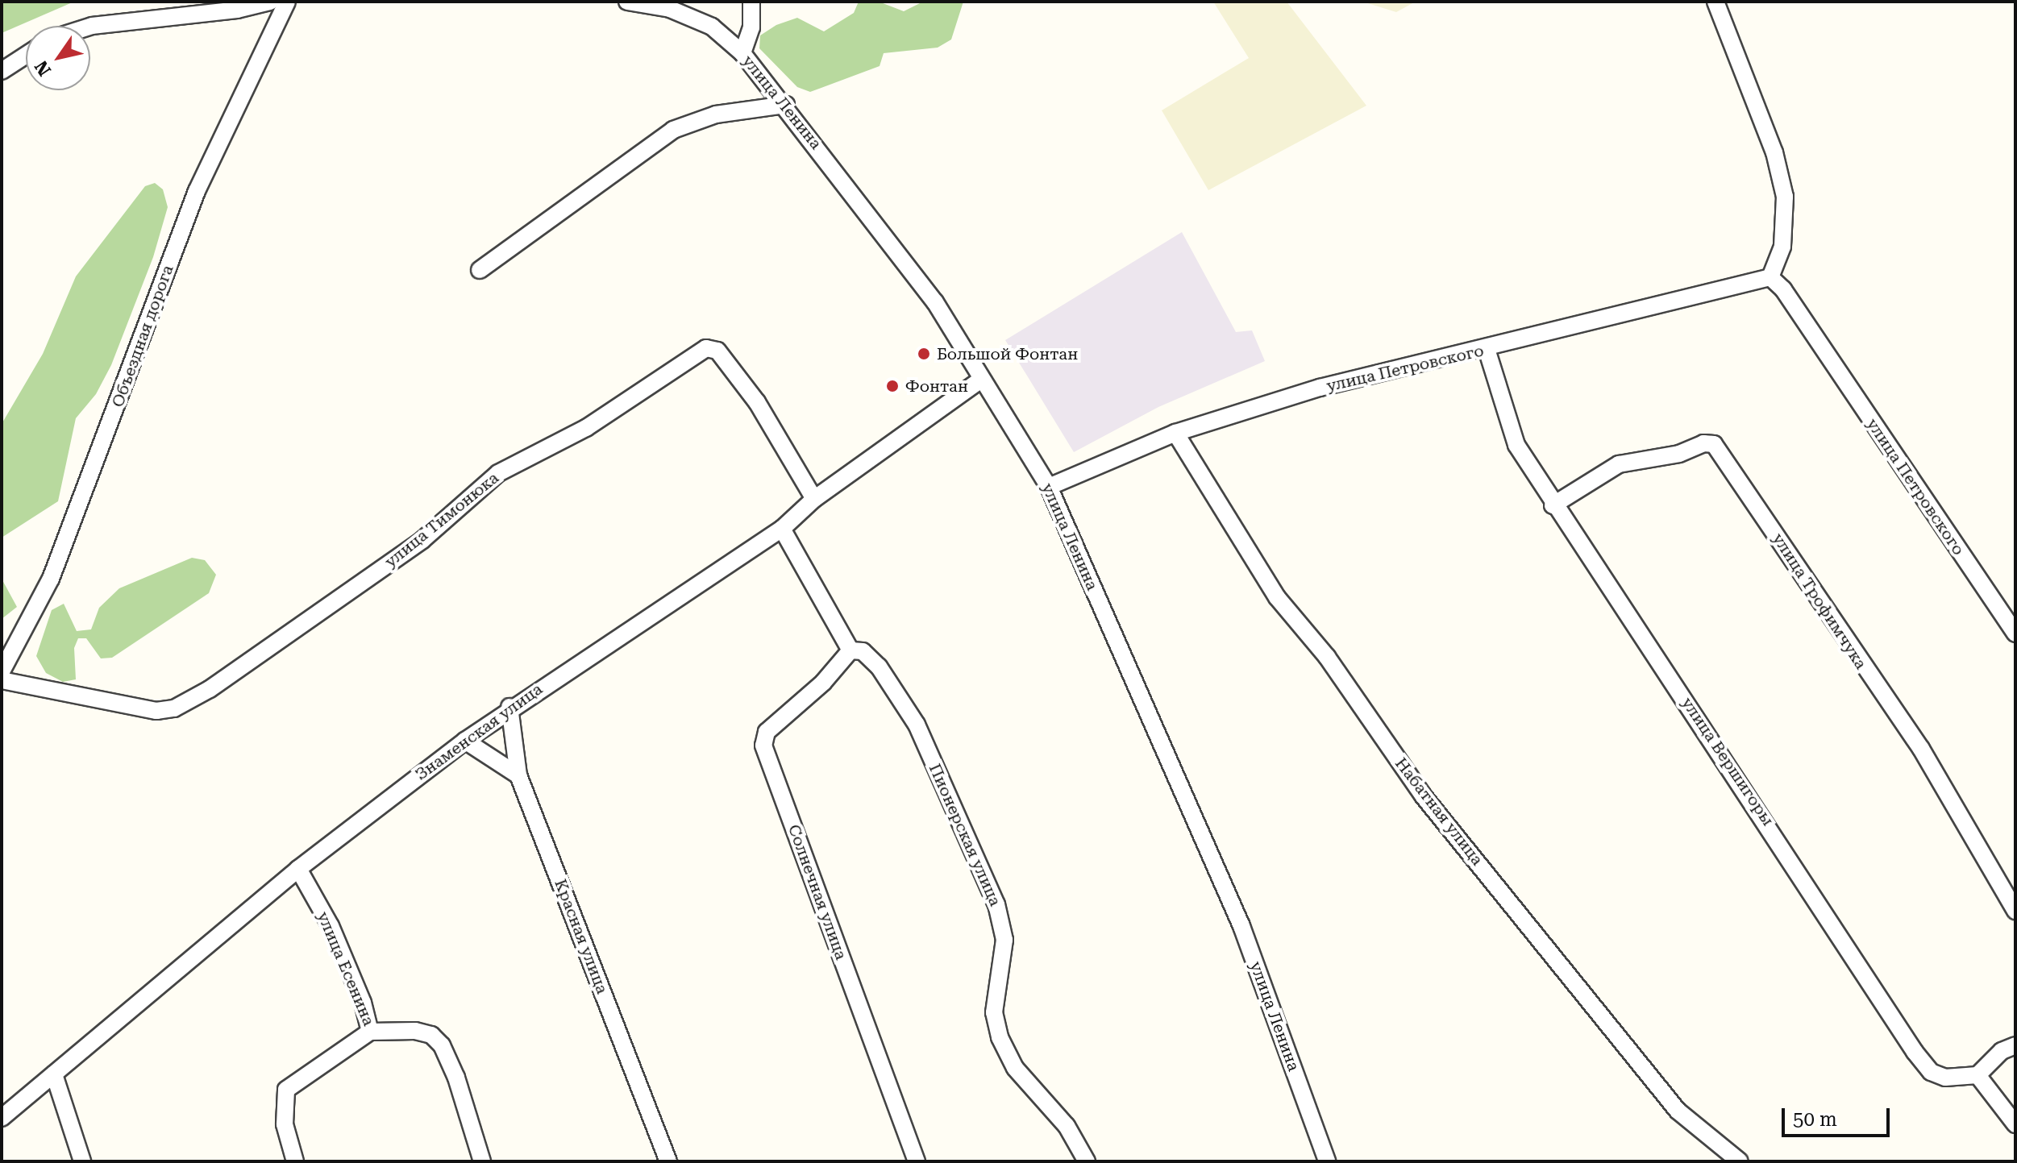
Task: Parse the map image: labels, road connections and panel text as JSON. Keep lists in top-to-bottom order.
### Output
{
  "streets": {
    "street": [
      "улица Ленина",
      "Объездная дорога",
      "улица Петровского",
      "улица Тимонюка",
      "улица Трофимчука",
      "Знаменская улица",
      "улица Вершигоры",
      "Набатная улица",
      "Пионерская улица",
      "Солнечная улица",
      "Красная улица",
      "улица Есенина"
    ]
  },
  "crossings": [
    ["улица Ленина", "улица Петровского"],
    ["улица Ленина", "Знаменская улица"],
    ["улица Петровского", "улица Вершигоры"],
    ["улица Петровского", "Набатная улица"],
    ["улица Тимонюка", "Знаменская улица"],
    ["улица Трофимчука", "улица Вершигоры"],
    ["Знаменская улица", "Красная улица"],
    ["Знаменская улица", "улица Есенина"],
    ["Пионерская улица", "Солнечная улица"]
  ],
  "places": ["Большой Фонтан", "Фонтан"],
  "scale_bar": "50 m",
  "north": "bottom left"
}
